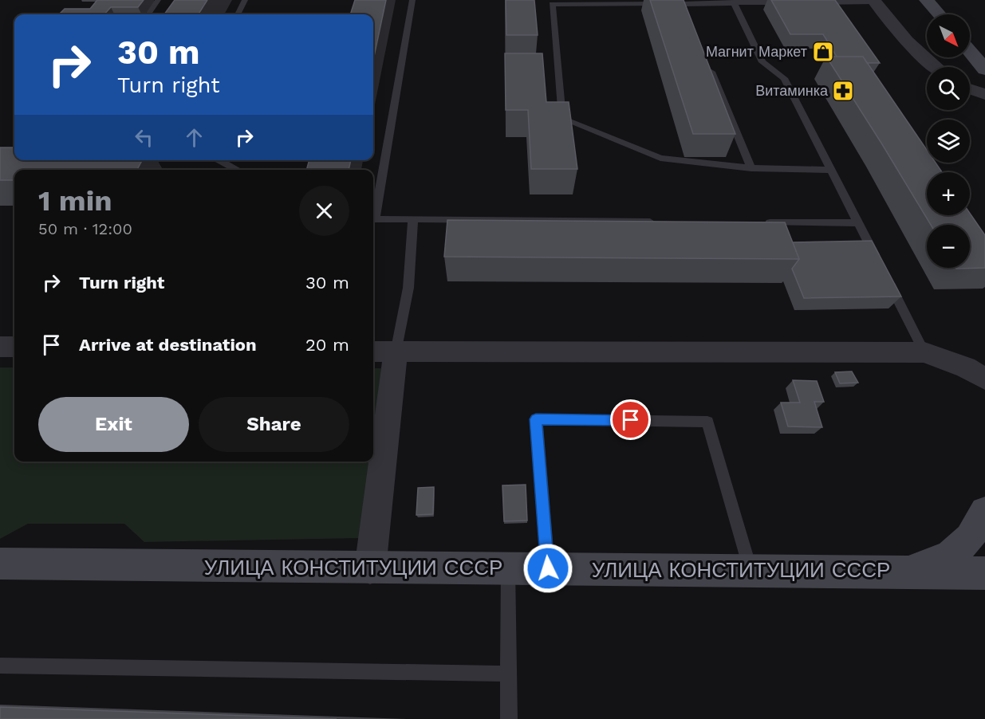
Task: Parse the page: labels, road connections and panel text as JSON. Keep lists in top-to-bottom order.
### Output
{
  "streets": {
    "street": ["УЛИЦА КОНСТИТУЦИИ СССР"]
  },
  "places": {
    "shop": ["Магнит Маркет"],
    "pharmacy": ["Витаминка"]
  },
  "north": "bottom right",
  "page": {
    "map_buttons": ["+", "−"],
    "turn": ["30 m", "Turn right"],
    "heading": ["1 min", "50 m · 12:00"],
    "list": [
      {
        "name": "Turn right",
        "value": "30 m"
      },
      {
        "name": "Arrive at destination",
        "value": "20 m"
      }
    ],
    "buttons": ["Exit", "Share"]
  }
}
